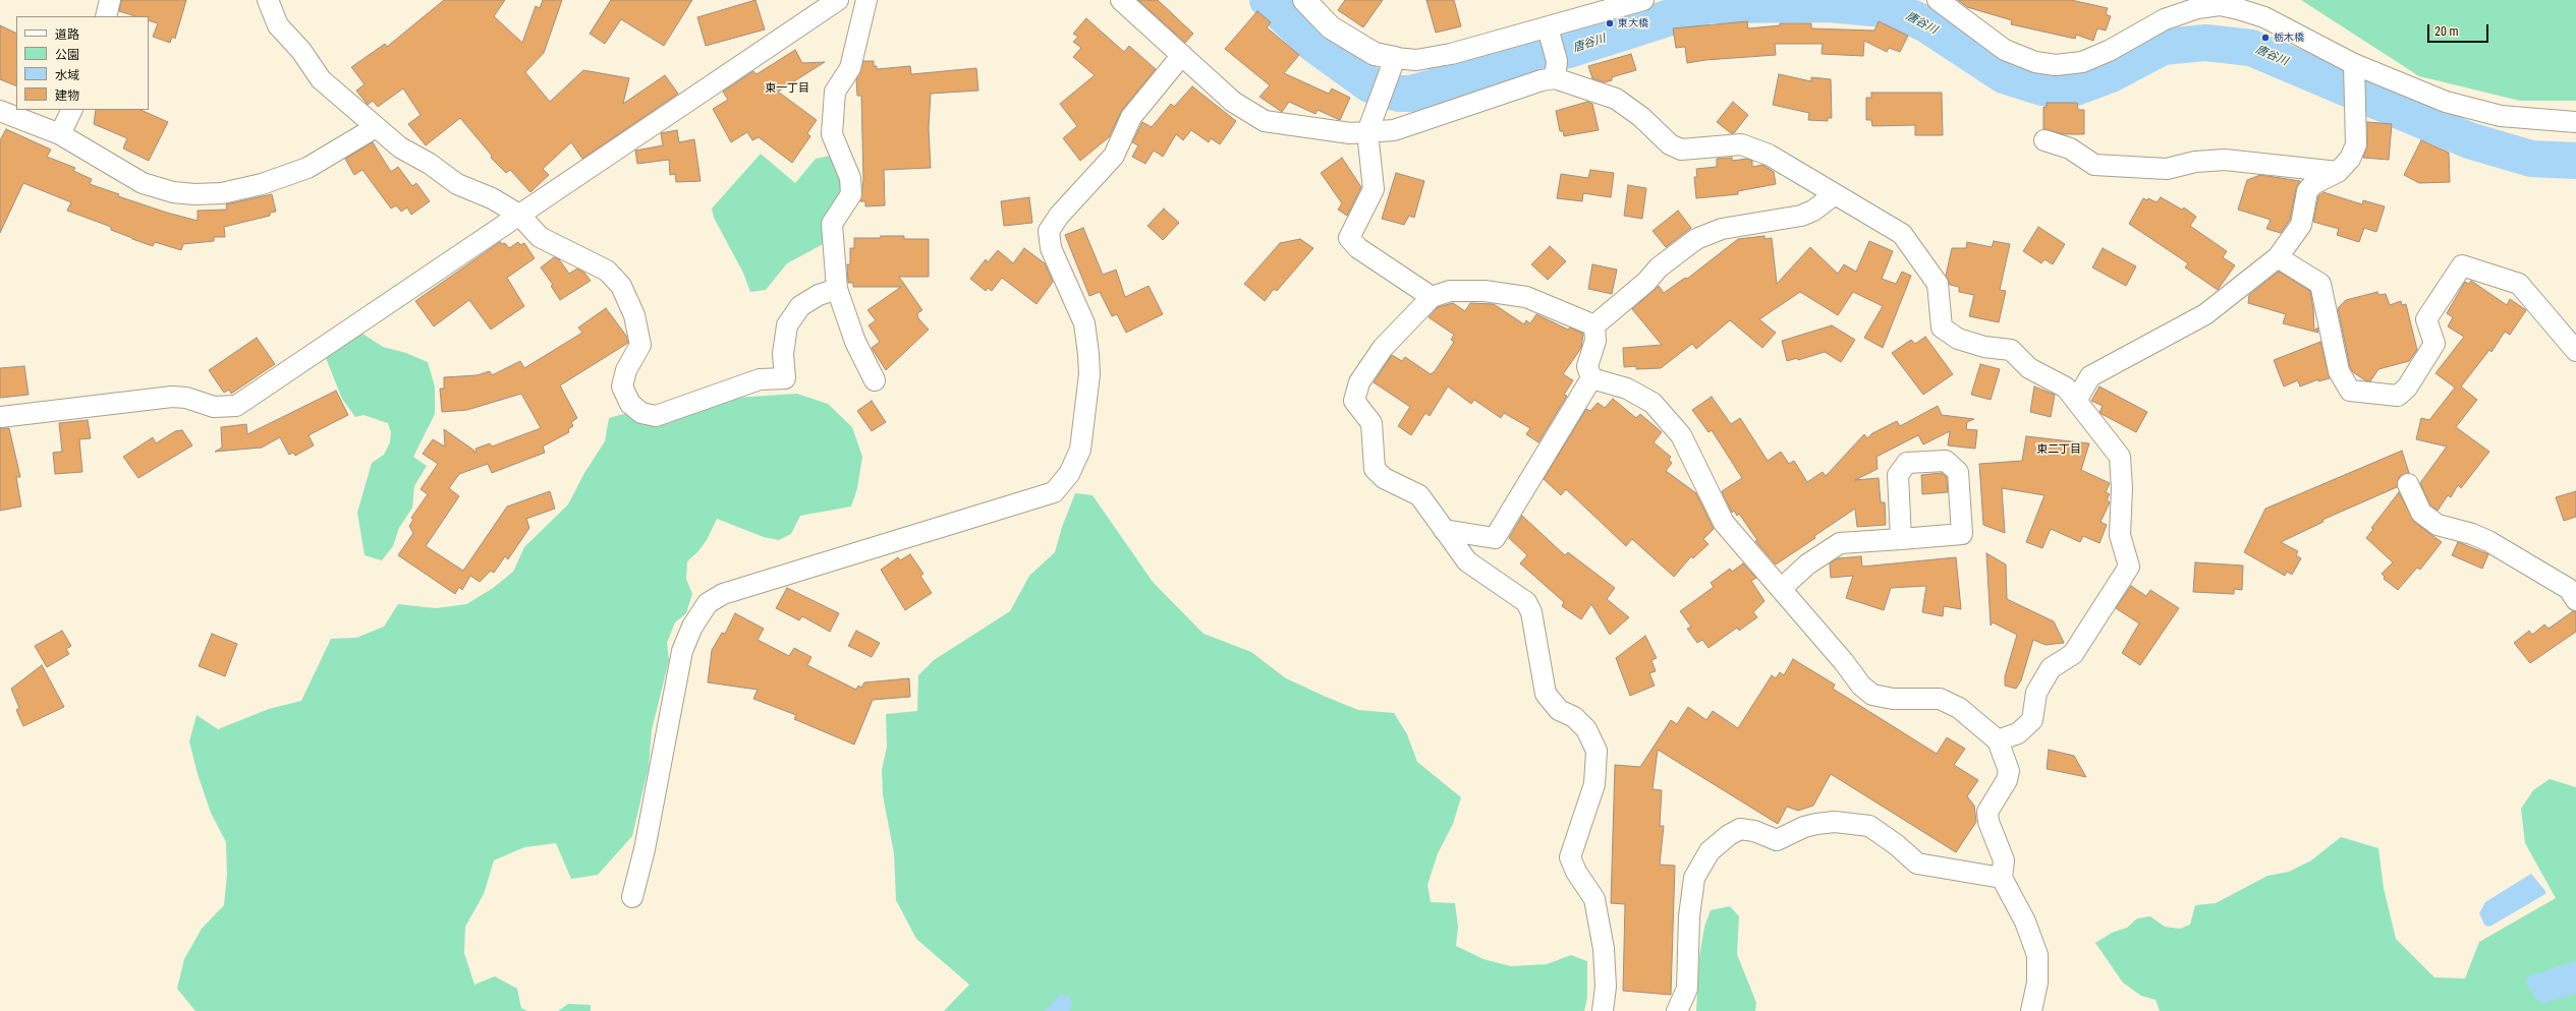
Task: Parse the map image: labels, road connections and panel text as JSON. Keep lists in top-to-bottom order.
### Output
{
  "districts": ["東一丁目", "東二丁目"],
  "water": ["唐谷川"],
  "places": ["東大橋", "栃木橋"],
  "legend": [
    "道路",
    "公園",
    "水域",
    "建物"
  ],
  "scale_bar": "20 m"
}
